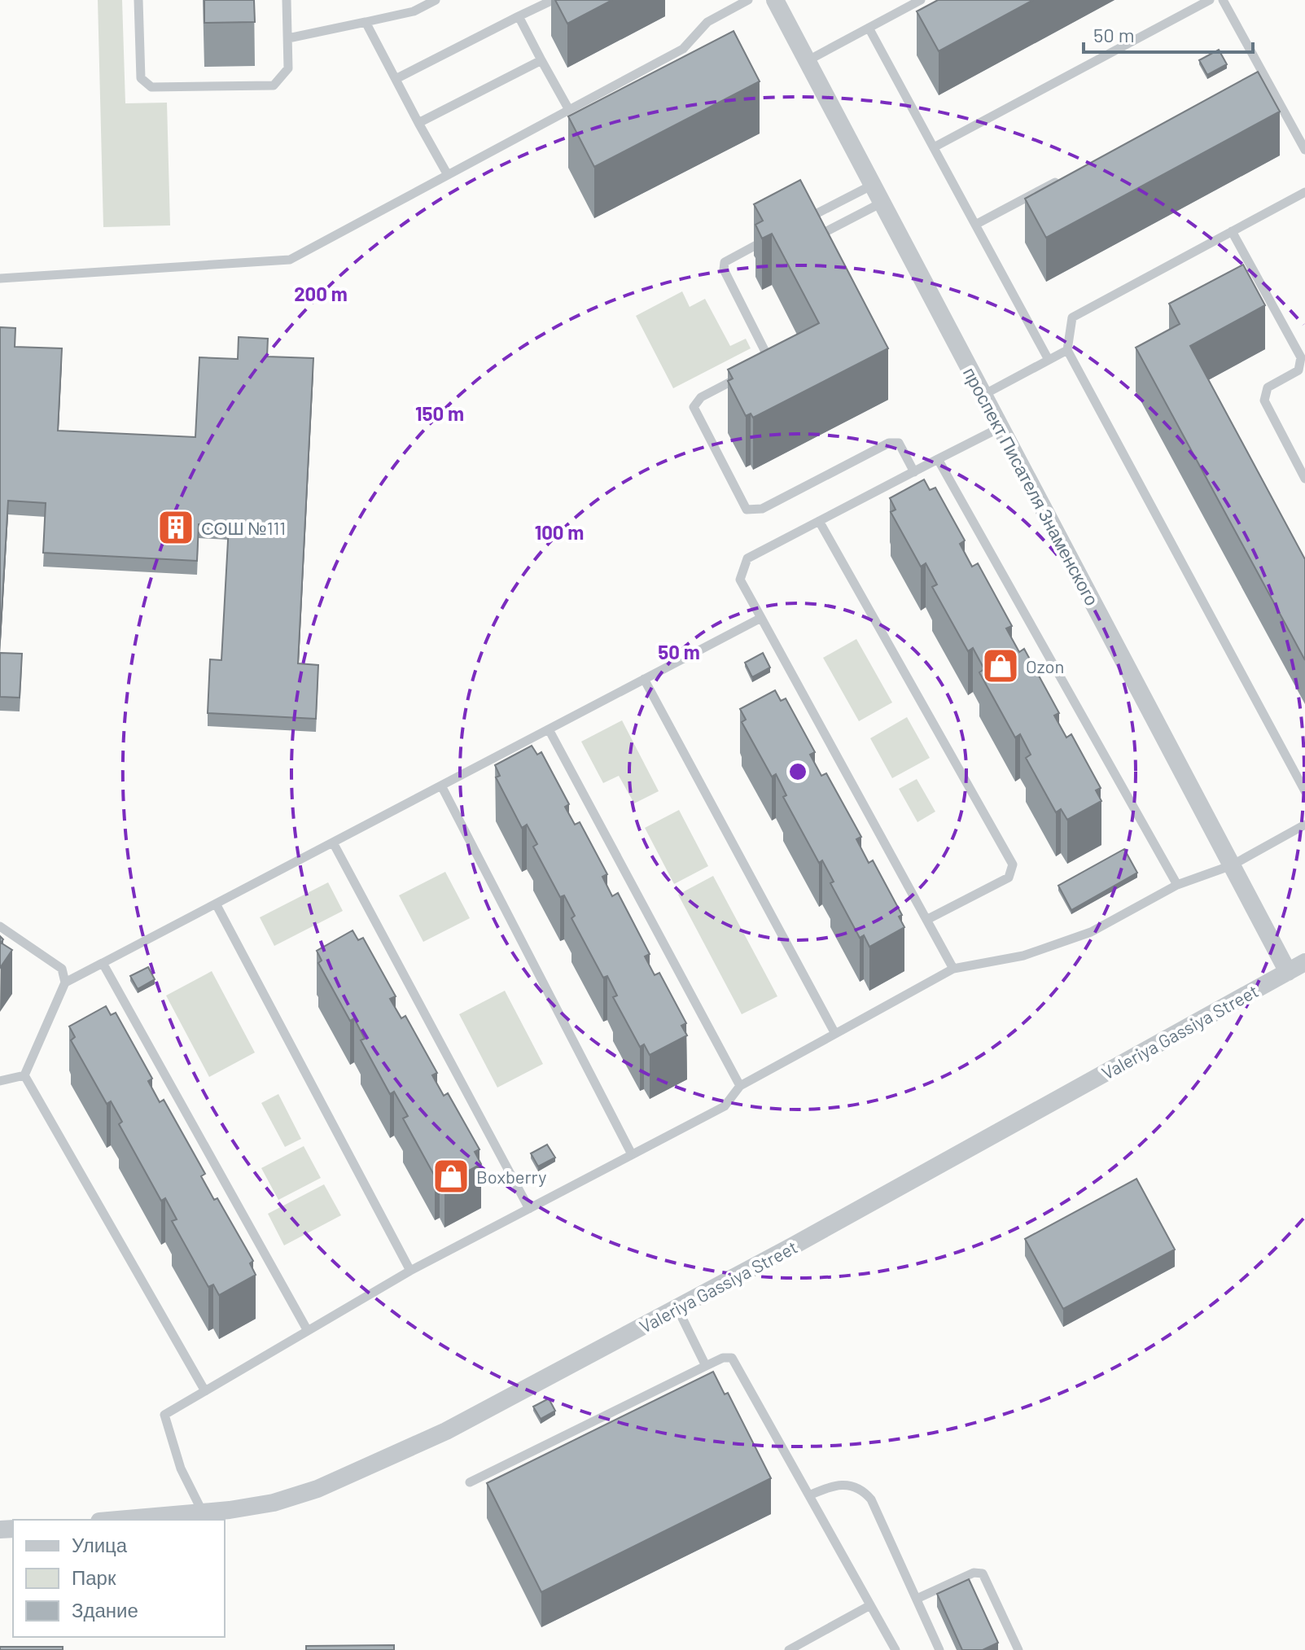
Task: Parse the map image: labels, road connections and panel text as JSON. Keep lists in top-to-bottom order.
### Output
{
  "streets": {
    "street": ["проспект Писателя Знаменского", "Valeriya Gassiya Street"]
  },
  "crossings": [
    ["проспект Писателя Знаменского", "Valeriya Gassiya Street"]
  ],
  "places": {
    "building": ["СОШ №111"],
    "shop": ["Ozon", "Boxberry"]
  },
  "legend": ["Улица", "Парк", "Здание"],
  "scale_bar": "50 m",
  "rings": [
    "200 m",
    "150 m",
    "100 m",
    "50 m"
  ]
}
